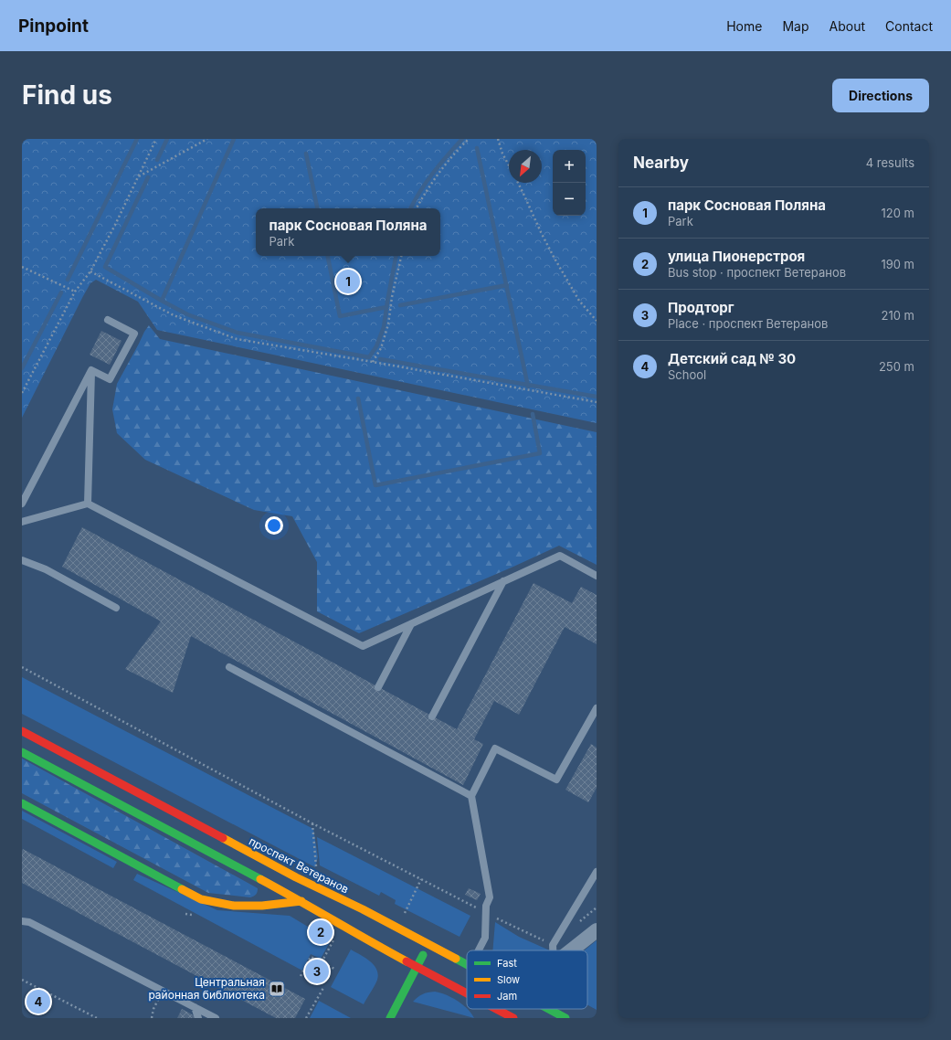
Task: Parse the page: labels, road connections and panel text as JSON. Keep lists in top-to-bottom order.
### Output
{
  "streets": {
    "main road": ["проспект Ветеранов"]
  },
  "places": {
    "library": ["Центральная районная библиотека"]
  },
  "legend": ["Fast", "Slow", "Jam"],
  "north": "bottom left",
  "page": {
    "header": "Pinpoint",
    "nav": [
      "Home",
      "Map",
      "About",
      "Contact"
    ],
    "buttons": "Directions",
    "title": "Find us",
    "heading": ["Nearby", "4 results"],
    "map_buttons": ["+", "−"],
    "list": [
      {
        "mark": "1",
        "name": "парк Сосновая Поляна",
        "note": "Park",
        "value": "120 m"
      },
      {
        "mark": "2",
        "name": "улица Пионерстроя",
        "note": "Bus stop · проспект Ветеранов",
        "value": "190 m"
      },
      {
        "mark": "3",
        "name": "Продторг",
        "note": "Place · проспект Ветеранов",
        "value": "210 m"
      },
      {
        "mark": "4",
        "name": "Детский сад № 30",
        "note": "School",
        "value": "250 m"
      }
    ],
    "popup": ["парк Сосновая Поляна", "Park"],
    "pins": [
      "1",
      "2",
      "3",
      "4"
    ]
  }
}
